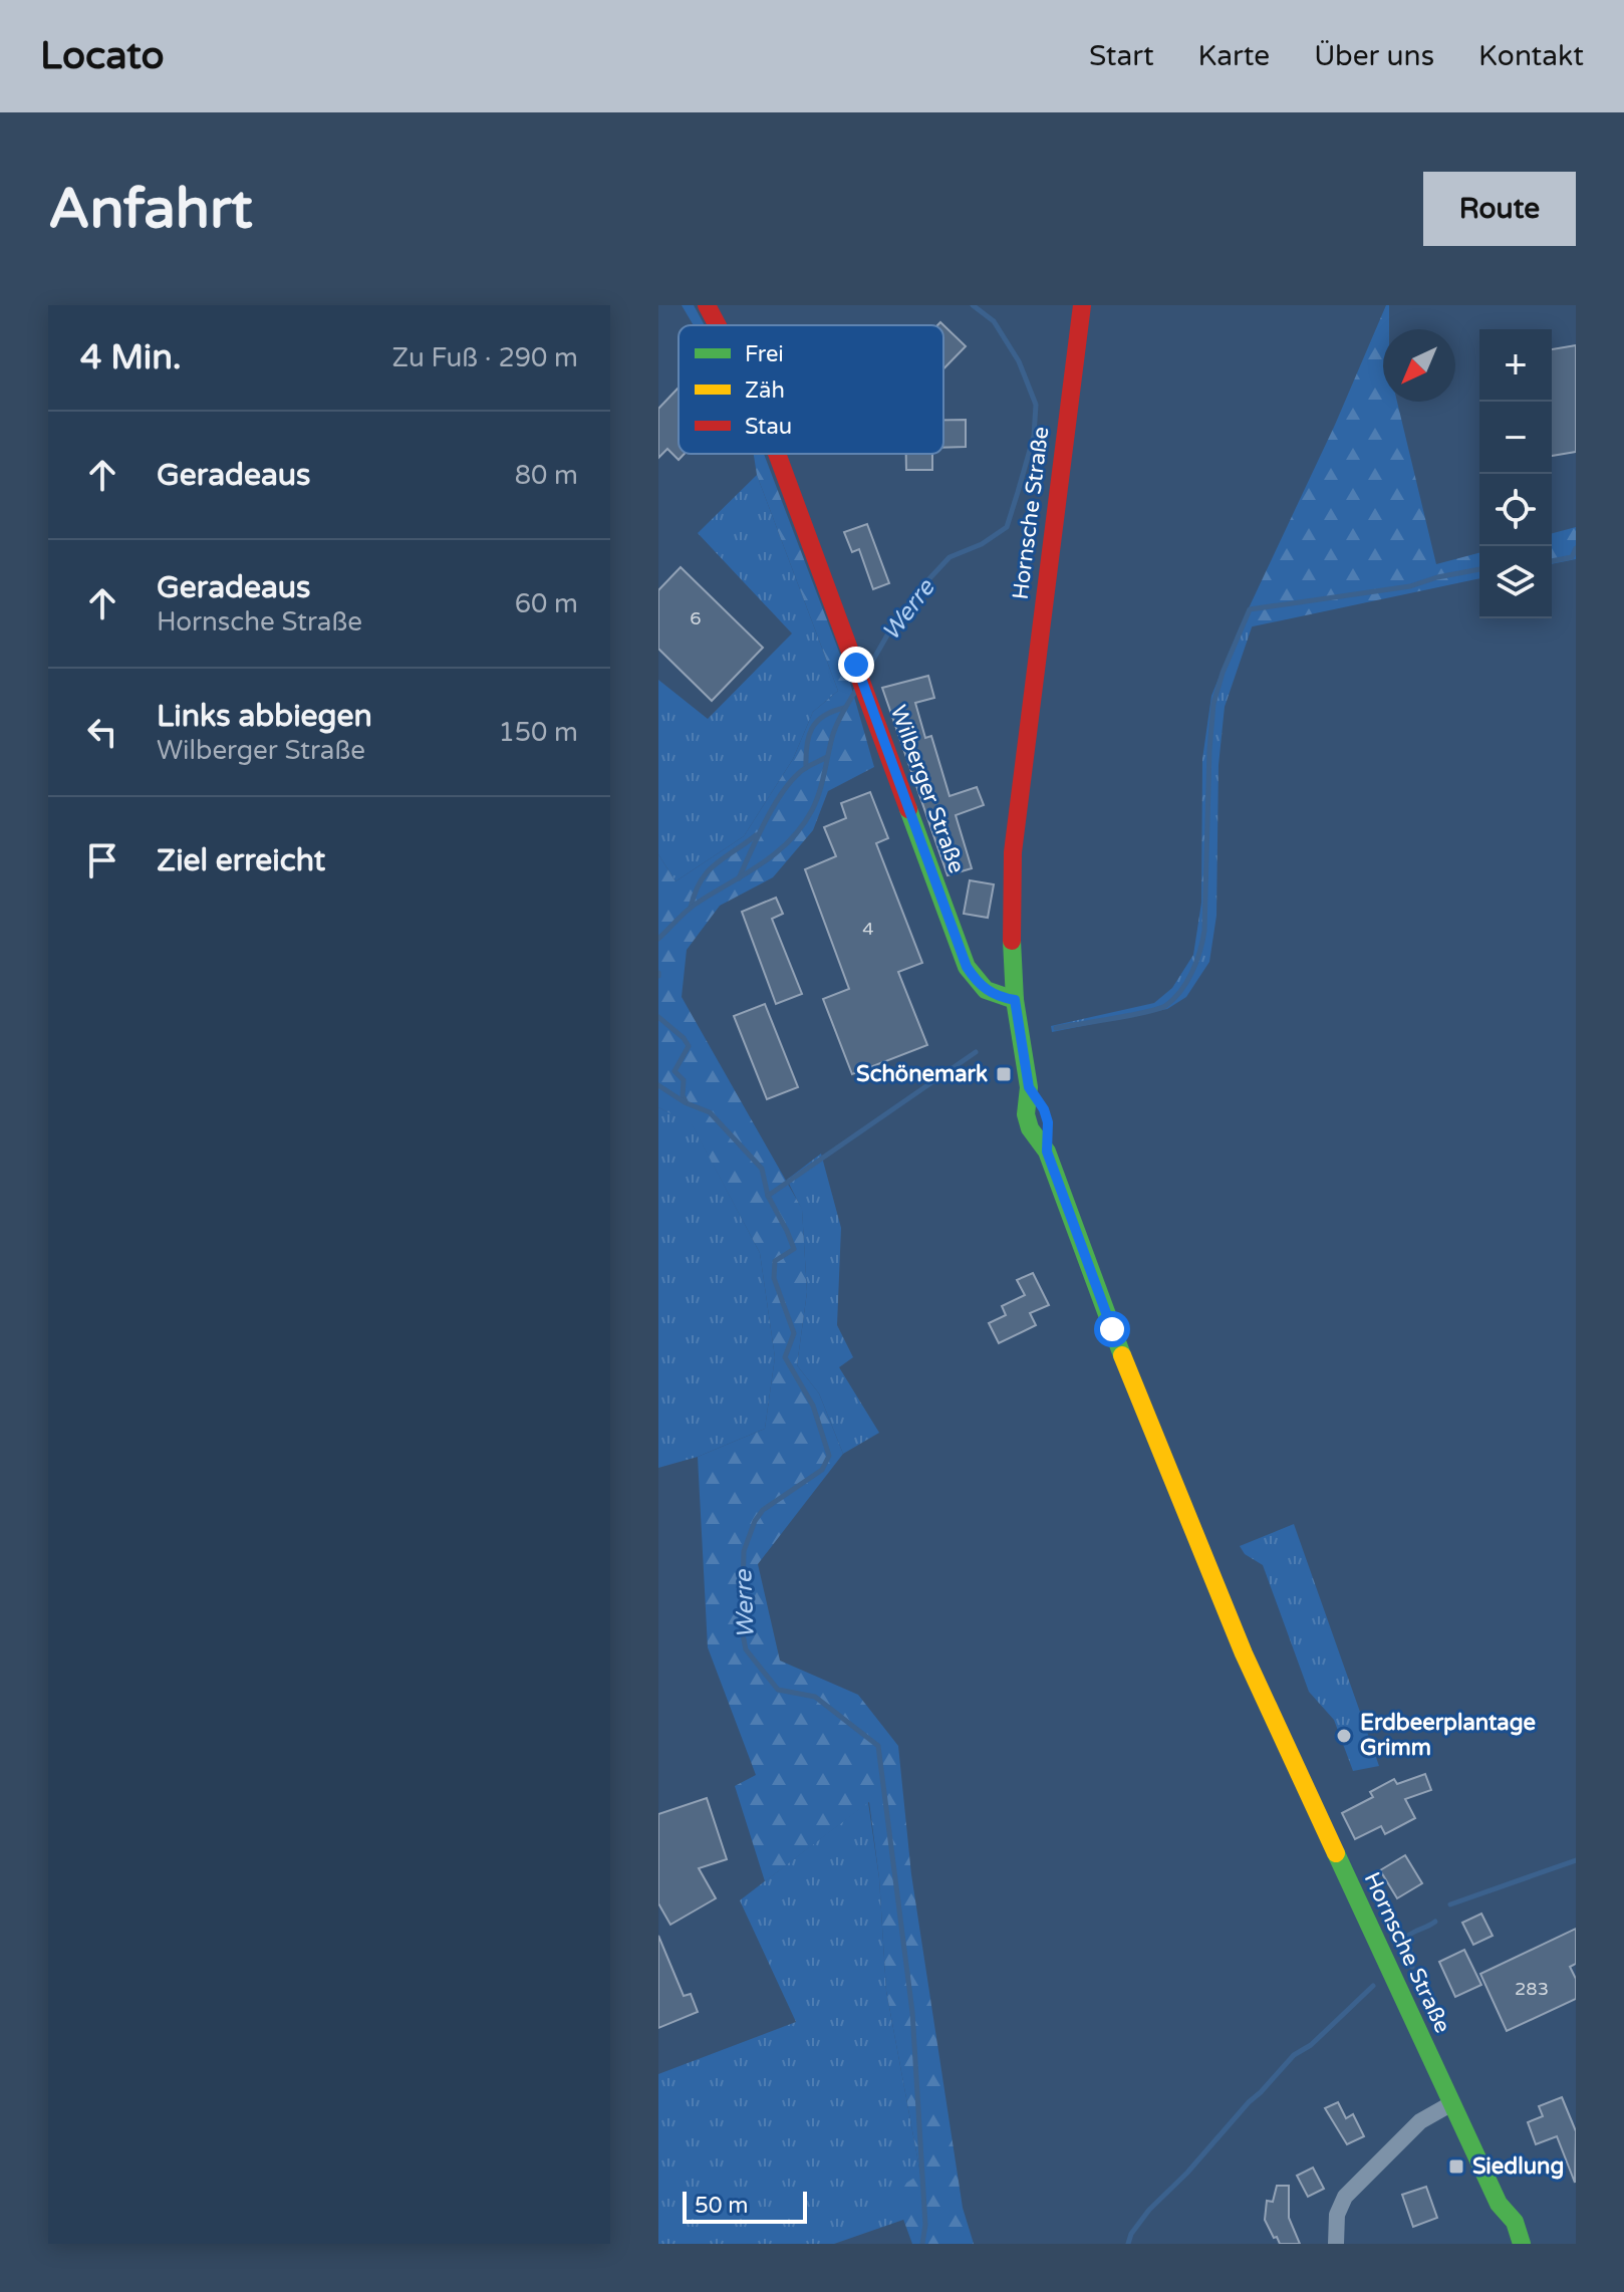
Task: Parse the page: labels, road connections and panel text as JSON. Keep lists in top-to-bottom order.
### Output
{
  "streets": {
    "main road": ["Hornsche Straße", "Wilberger Straße"]
  },
  "crossings": [
    ["Hornsche Straße", "Wilberger Straße"]
  ],
  "water": ["Werre"],
  "places": {
    "transit": ["Schönemark", "Siedlung"],
    "other": ["Erdbeerplantage Grimm"]
  },
  "house_numbers": ["6", "4", "283"],
  "legend": ["Frei", "Zäh", "Stau"],
  "scale_bar": "50 m",
  "north": "bottom left",
  "page": {
    "header": "Locato",
    "nav": [
      "Start",
      "Karte",
      "Über uns",
      "Kontakt"
    ],
    "buttons": "Route",
    "title": "Anfahrt",
    "heading": ["4 Min.", "Zu Fuß · 290 m"],
    "map_buttons": ["+", "−"],
    "list": [
      ["Geradeaus", "80 m"],
      ["Geradeaus", "Hornsche Straße", "60 m"],
      ["Links abbiegen", "Wilberger Straße", "150 m"],
      "Ziel erreicht"
    ],
    "scale": "50 m"
  }
}
